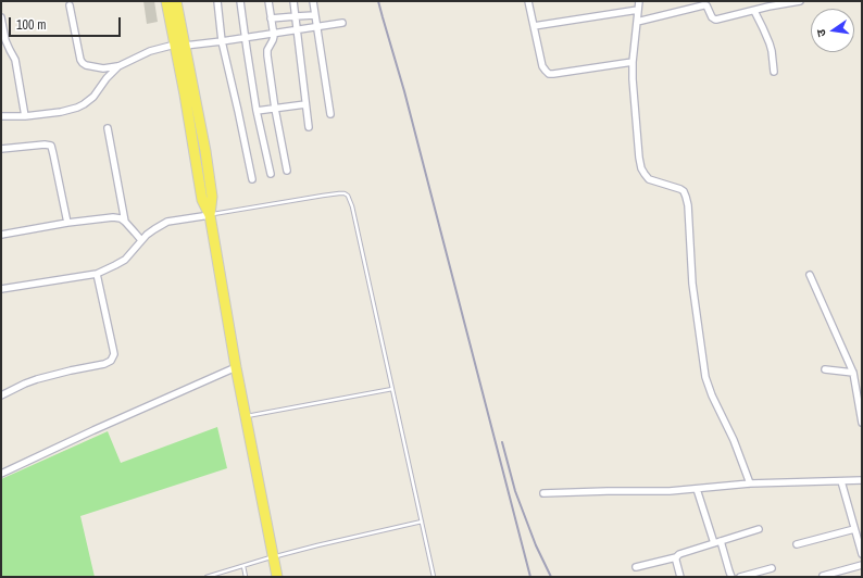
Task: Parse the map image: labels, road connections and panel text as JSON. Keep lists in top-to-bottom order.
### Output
{
  "scale_bar": "100 m",
  "north": "left"
}
